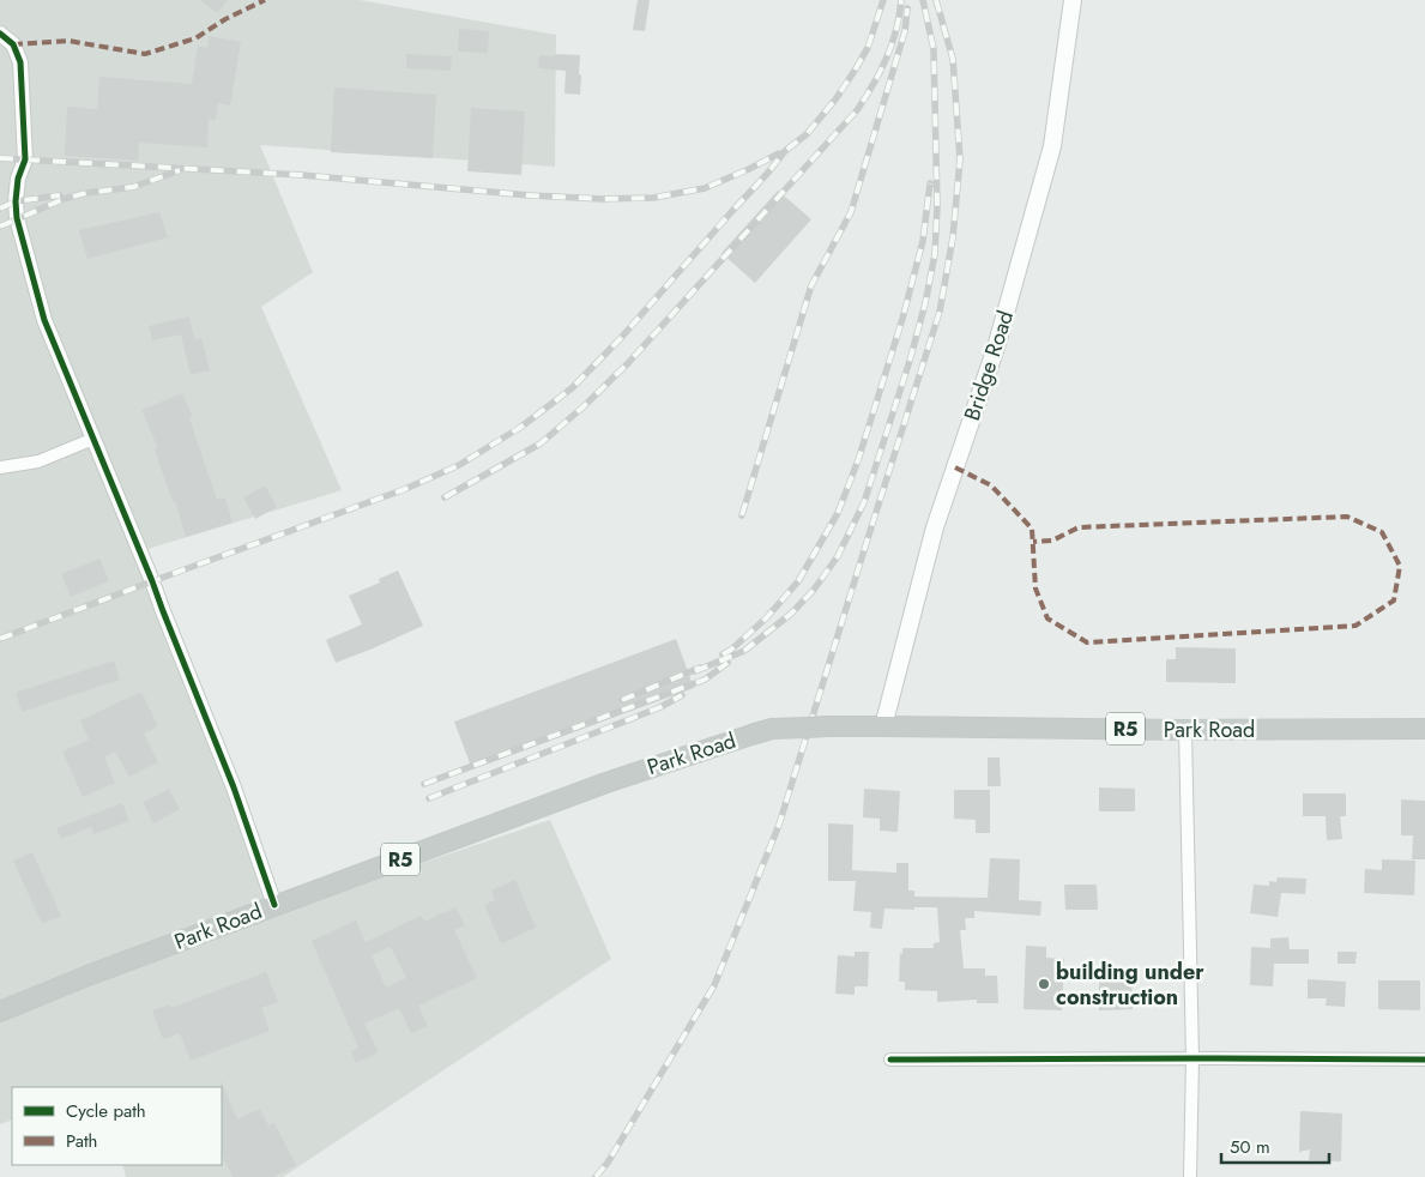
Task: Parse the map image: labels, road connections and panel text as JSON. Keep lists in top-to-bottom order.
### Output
{
  "streets": {
    "highway": ["R5", "Park Road"],
    "main road": ["Bridge Road"]
  },
  "crossings": [
    ["Bridge Road", "Park Road"]
  ],
  "places": ["building under construction"],
  "legend": ["Cycle path", "Path"],
  "scale_bar": "50 m"
}
